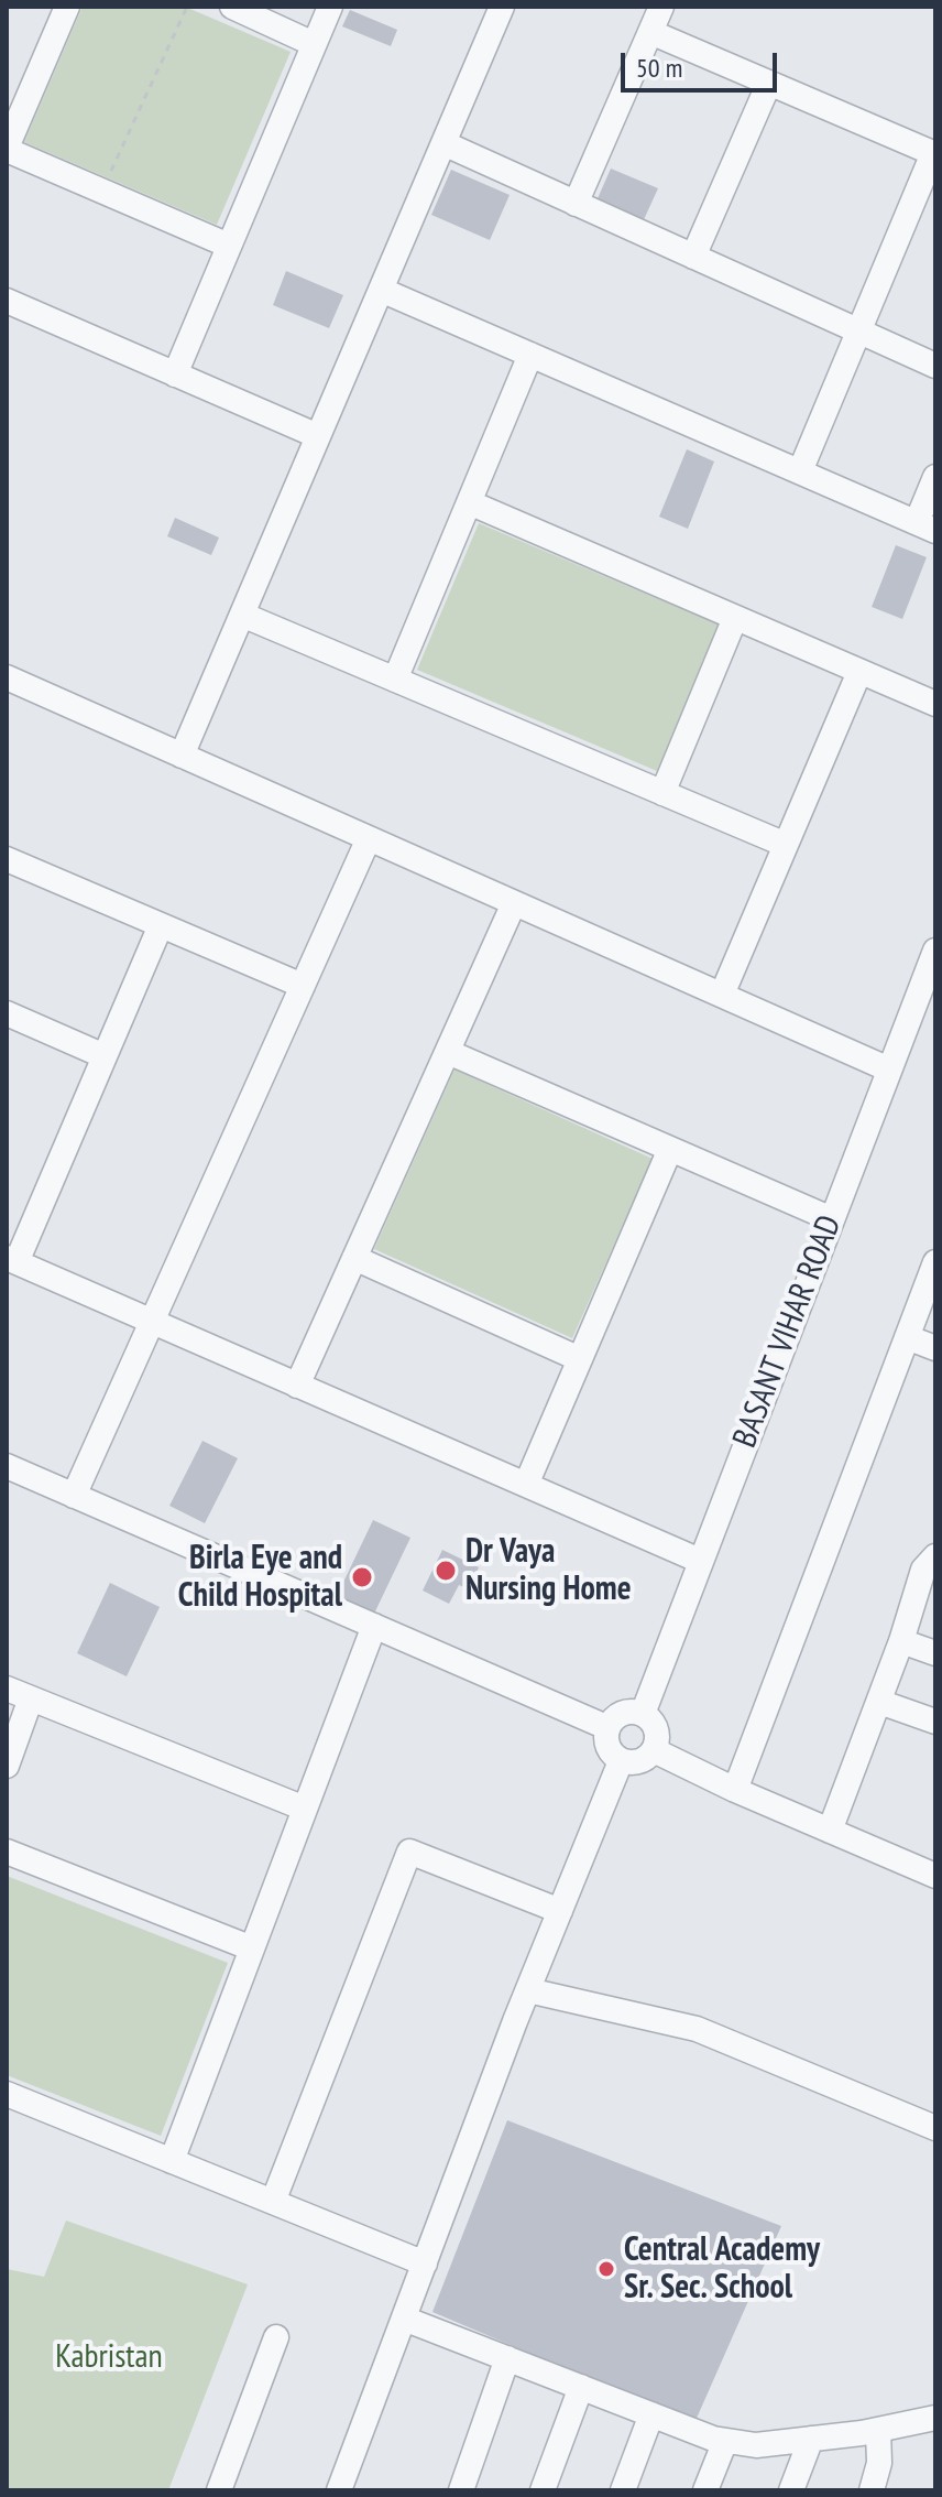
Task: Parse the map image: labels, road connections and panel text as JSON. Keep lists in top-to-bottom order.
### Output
{
  "streets": {
    "street": ["BASANT VIHAR ROAD"]
  },
  "parks": ["Kabristan"],
  "places": ["Dr Vaya Nursing Home", "Birla Eye and Child Hospital", "Central Academy Sr. Sec. School"],
  "scale_bar": "50 m"
}
